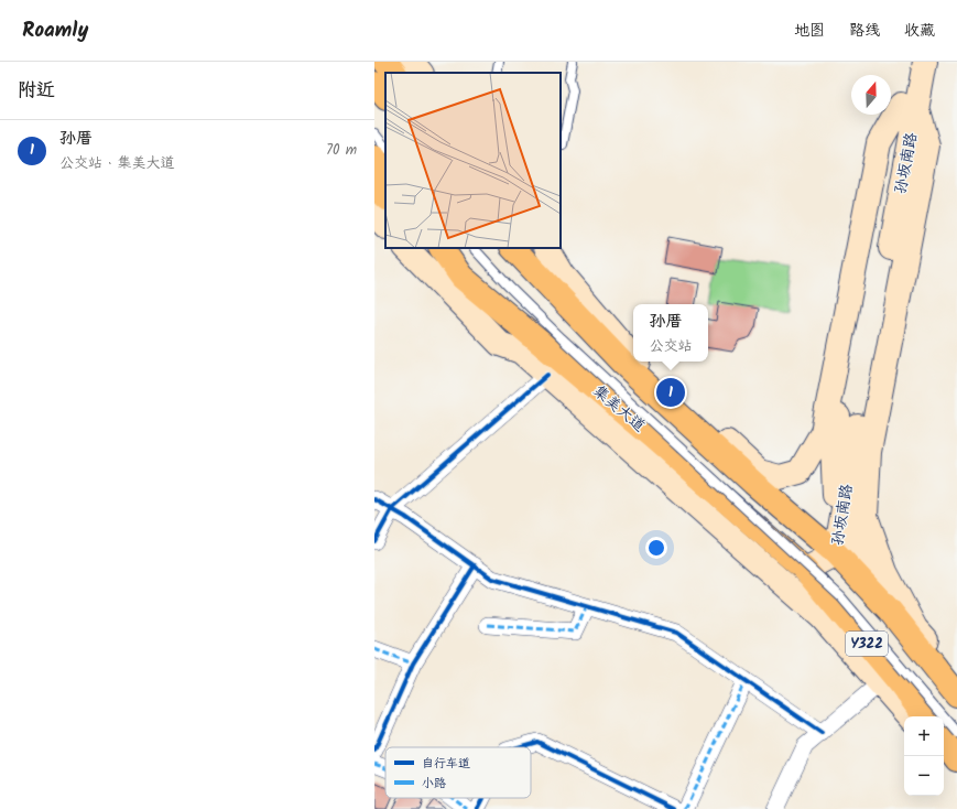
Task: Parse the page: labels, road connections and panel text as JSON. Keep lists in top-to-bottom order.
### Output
{
  "streets": {
    "main road": ["孙坂南路", "集美大道", "Y322"]
  },
  "crossings": [
    ["孙坂南路", "Y322"],
    ["集美大道", "Y322"]
  ],
  "legend": ["自行车道", "小路"],
  "north": "top",
  "page": {
    "header": "Roamly",
    "nav": ["地图", "路线", "收藏"],
    "heading": "附近",
    "list": [
      {
        "mark": "1",
        "name": "孙厝",
        "note": "公交站 · 集美大道",
        "value": "70 m"
      }
    ],
    "popup": ["孙厝", "公交站"],
    "pins": "1",
    "map_buttons": ["+", "−"]
  }
}
